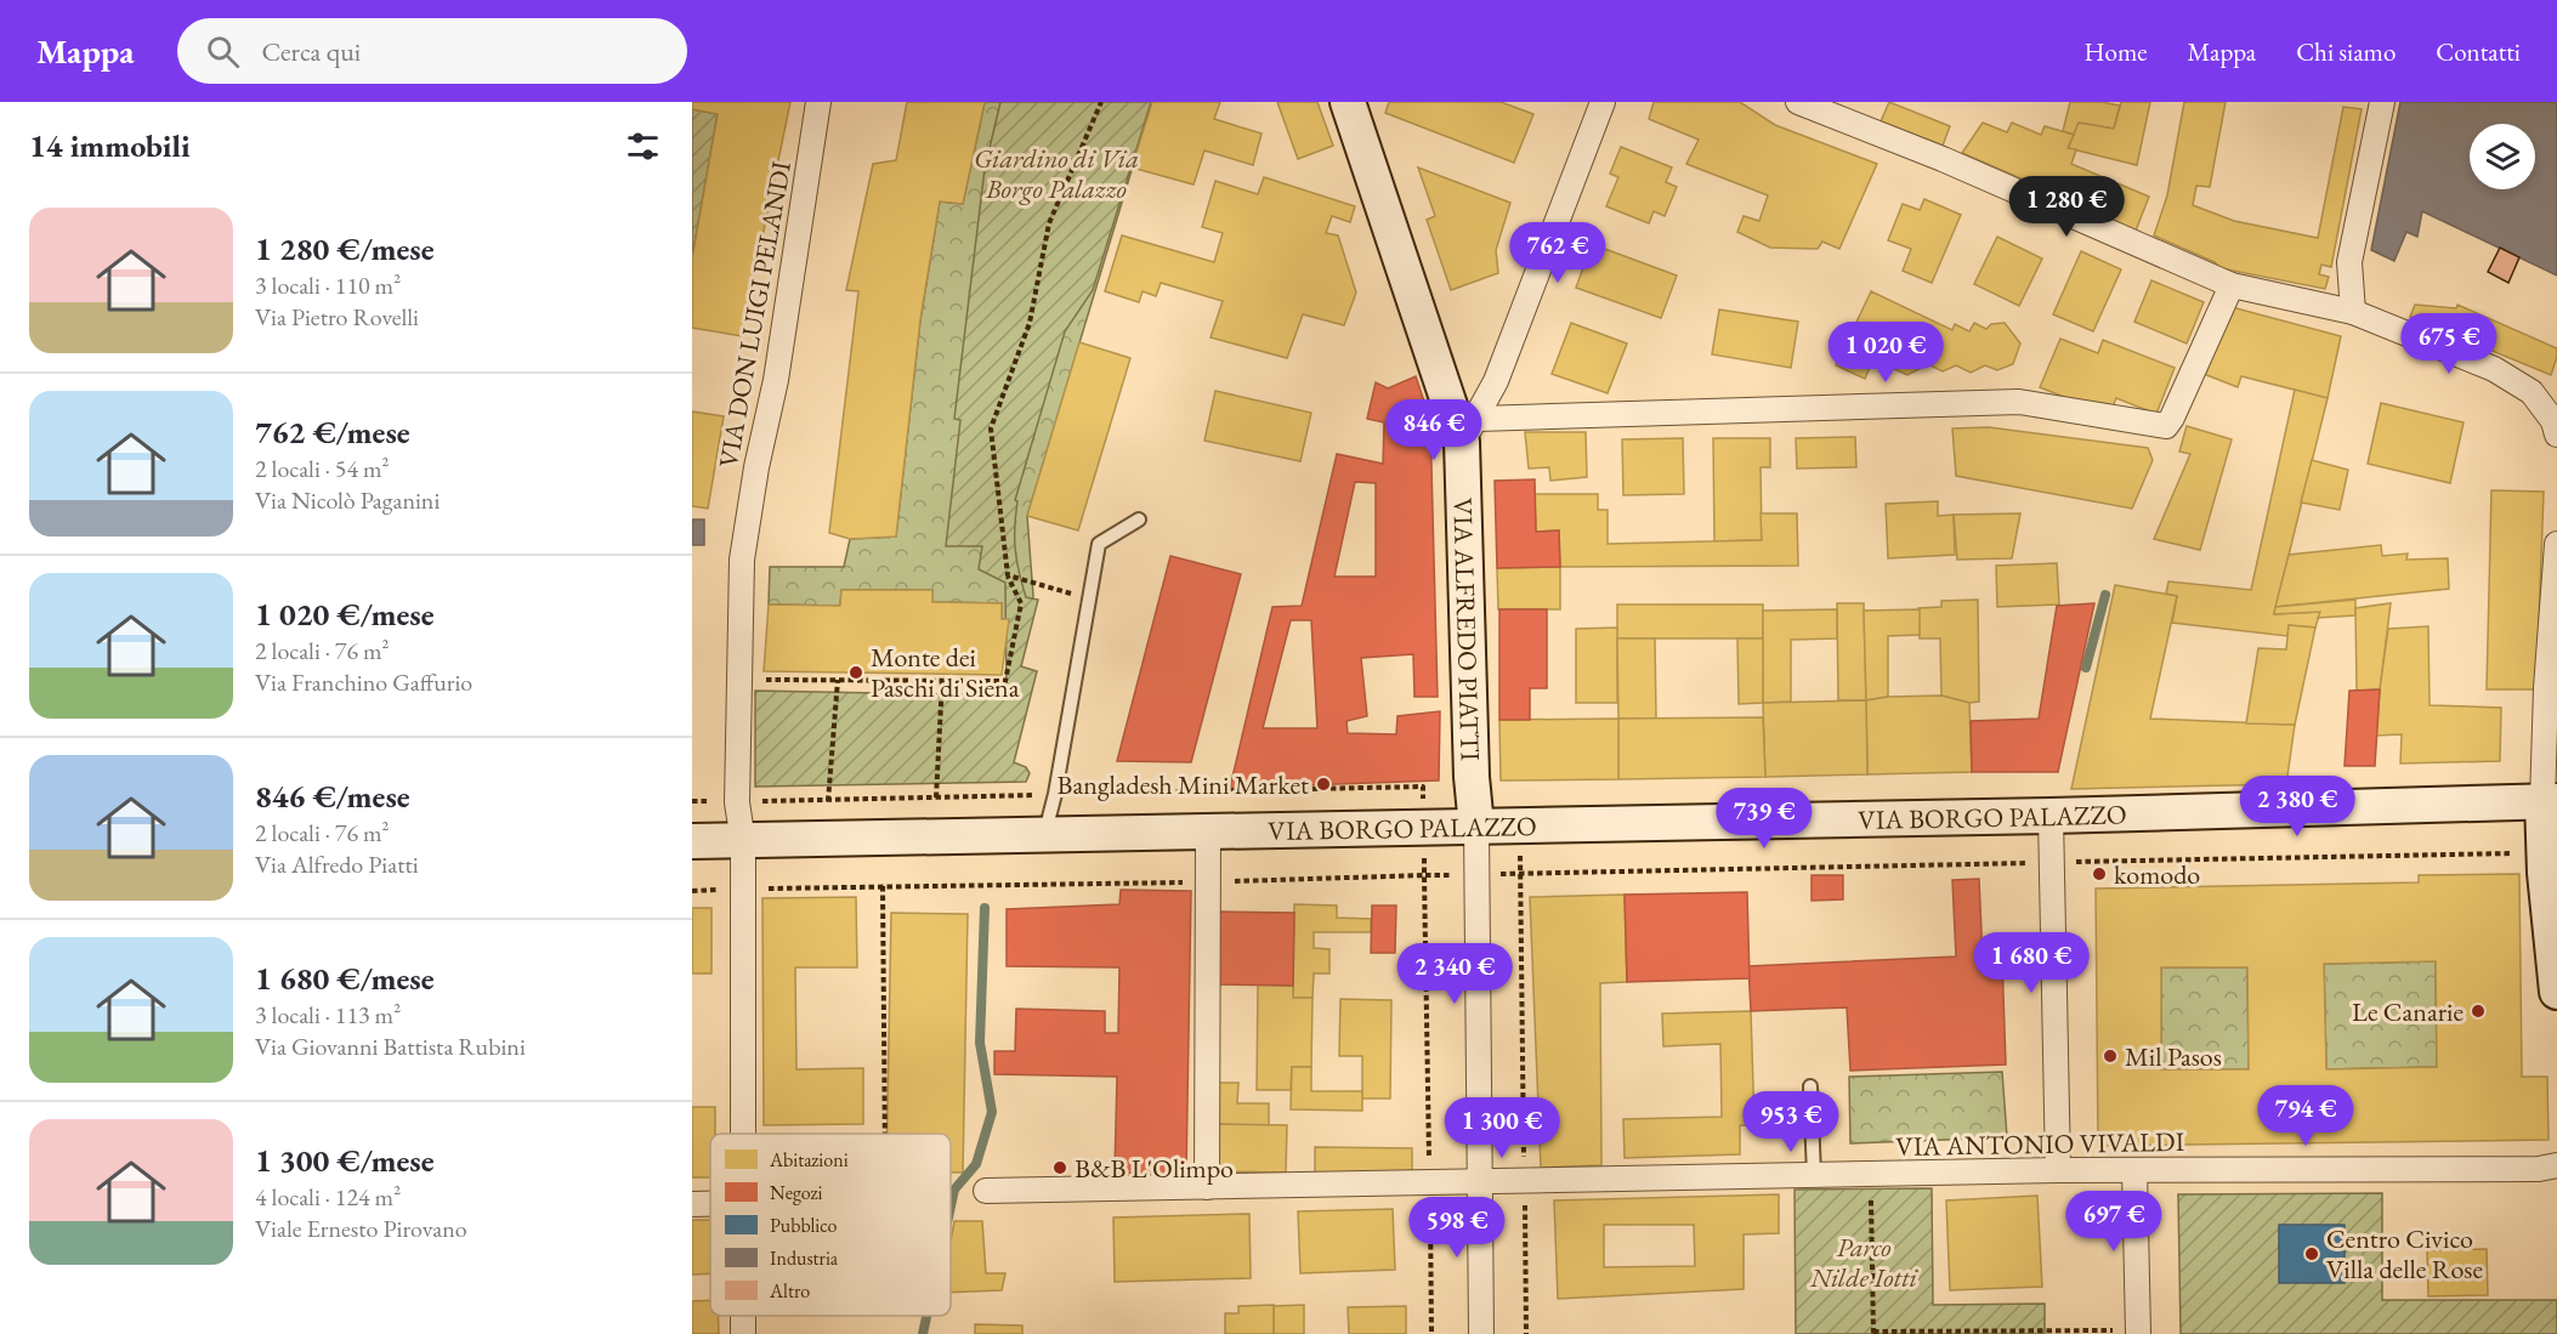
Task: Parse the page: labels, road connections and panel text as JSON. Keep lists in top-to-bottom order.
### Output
{
  "streets": {
    "main road": ["VIA ALFREDO PIATTI", "VIA BORGO PALAZZO"],
    "street": ["VIA DON LUIGI PELANDI", "VIA ANTONIO VIVALDI"]
  },
  "crossings": [
    ["VIA DON LUIGI PELANDI", "VIA BORGO PALAZZO"],
    ["VIA ALFREDO PIATTI", "VIA BORGO PALAZZO"]
  ],
  "parks": ["Giardino di Via Borgo Palazzo", "Parco Nilde Iotti"],
  "places": [
    "Monte dei Paschi di Siena",
    "Bangladesh Mini Market",
    "komodo",
    "Le Canarie",
    "Mil Pasos",
    "B&B L'Olimpo",
    "Centro Civico Villa delle Rose"
  ],
  "legend": [
    "Abitazioni",
    "Negozi",
    "Pubblico",
    "Industria",
    "Altro"
  ],
  "page": {
    "header": "Mappa",
    "search": "Cerca qui",
    "nav": [
      "Home",
      "Mappa",
      "Chi siamo",
      "Contatti"
    ],
    "heading": "14 immobili",
    "price": [
      "1 280 €",
      "762 €",
      "675 €",
      "1 020 €",
      "846 €",
      "2 380 €",
      "739 €",
      "1 680 €",
      "2 340 €",
      "794 €",
      "953 €",
      "1 300 €",
      "697 €",
      "598 €"
    ],
    "list": [
      {
        "name": "1 280 €/mese",
        "note": "3 locali · 110 m² · Via Pietro Rovelli"
      },
      {
        "name": "762 €/mese",
        "note": "2 locali · 54 m² · Via Nicolò Paganini"
      },
      {
        "name": "1 020 €/mese",
        "note": "2 locali · 76 m² · Via Franchino Gaffurio"
      },
      {
        "name": "846 €/mese",
        "note": "2 locali · 76 m² · Via Alfredo Piatti"
      },
      {
        "name": "1 680 €/mese",
        "note": "3 locali · 113 m² · Via Giovanni Battista Rubini"
      },
      {
        "name": "1 300 €/mese",
        "note": "4 locali · 124 m² · Viale Ernesto Pirovano"
      }
    ]
  }
}
